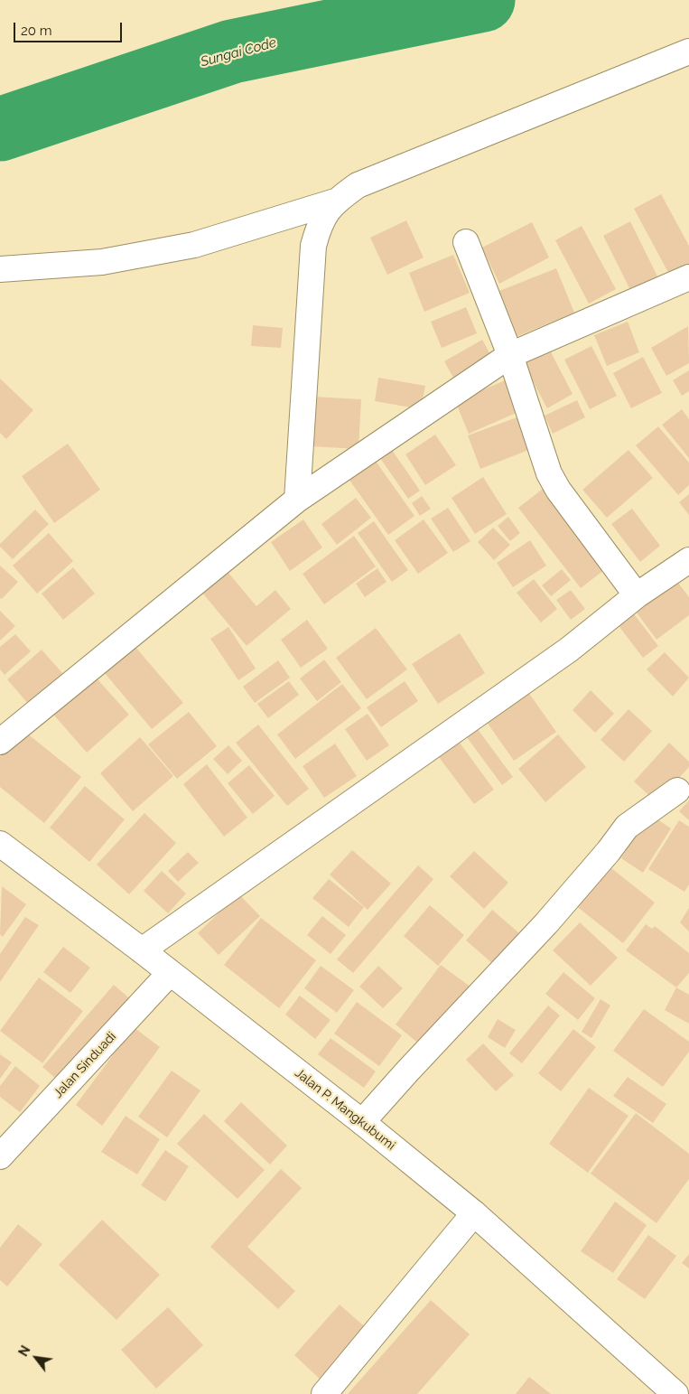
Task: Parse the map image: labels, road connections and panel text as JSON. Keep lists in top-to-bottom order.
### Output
{
  "streets": {
    "street": ["Jalan Sinduadi", "Jalan P. Mangkubumi"]
  },
  "crossings": [
    ["Jalan Sinduadi", "Jalan P. Mangkubumi"]
  ],
  "water": ["Sungai Code"],
  "scale_bar": "20 m",
  "north": "top left"
}
